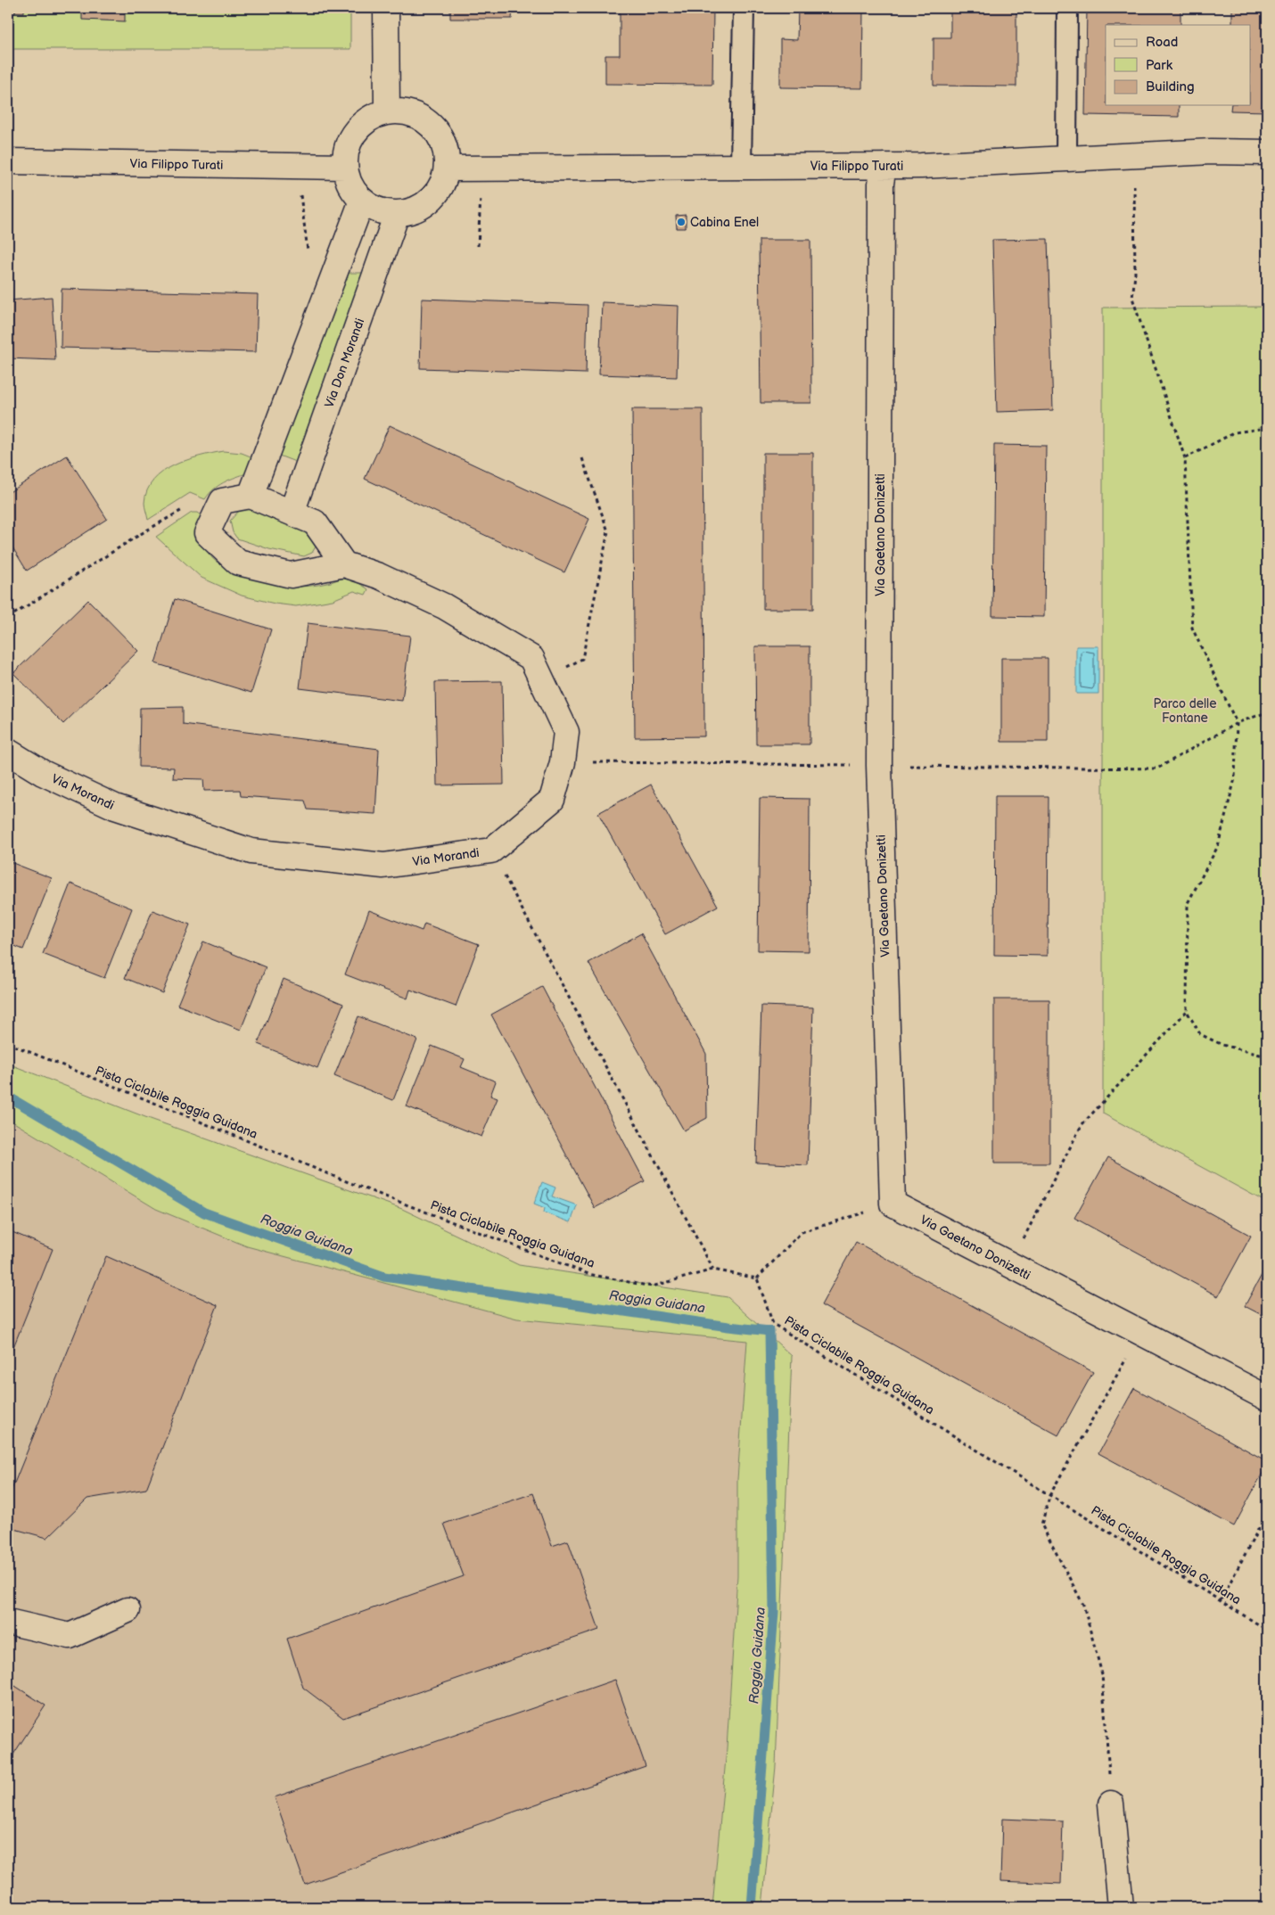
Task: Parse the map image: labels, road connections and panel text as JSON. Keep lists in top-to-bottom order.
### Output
{
  "streets": {
    "street": [
      "Via Filippo Turati",
      "Via Don Morandi",
      "Via Gaetano Donizetti",
      "Via Morandi"
    ],
    "path": ["Pista Ciclabile Roggia Guidana"]
  },
  "crossings": [
    ["Via Filippo Turati", "Via Don Morandi"],
    ["Via Filippo Turati", "Via Gaetano Donizetti"]
  ],
  "water": ["Roggia Guidana"],
  "parks": ["Parco delle Fontane"],
  "places": ["Cabina Enel"],
  "legend": ["Road", "Park", "Building"]
}
